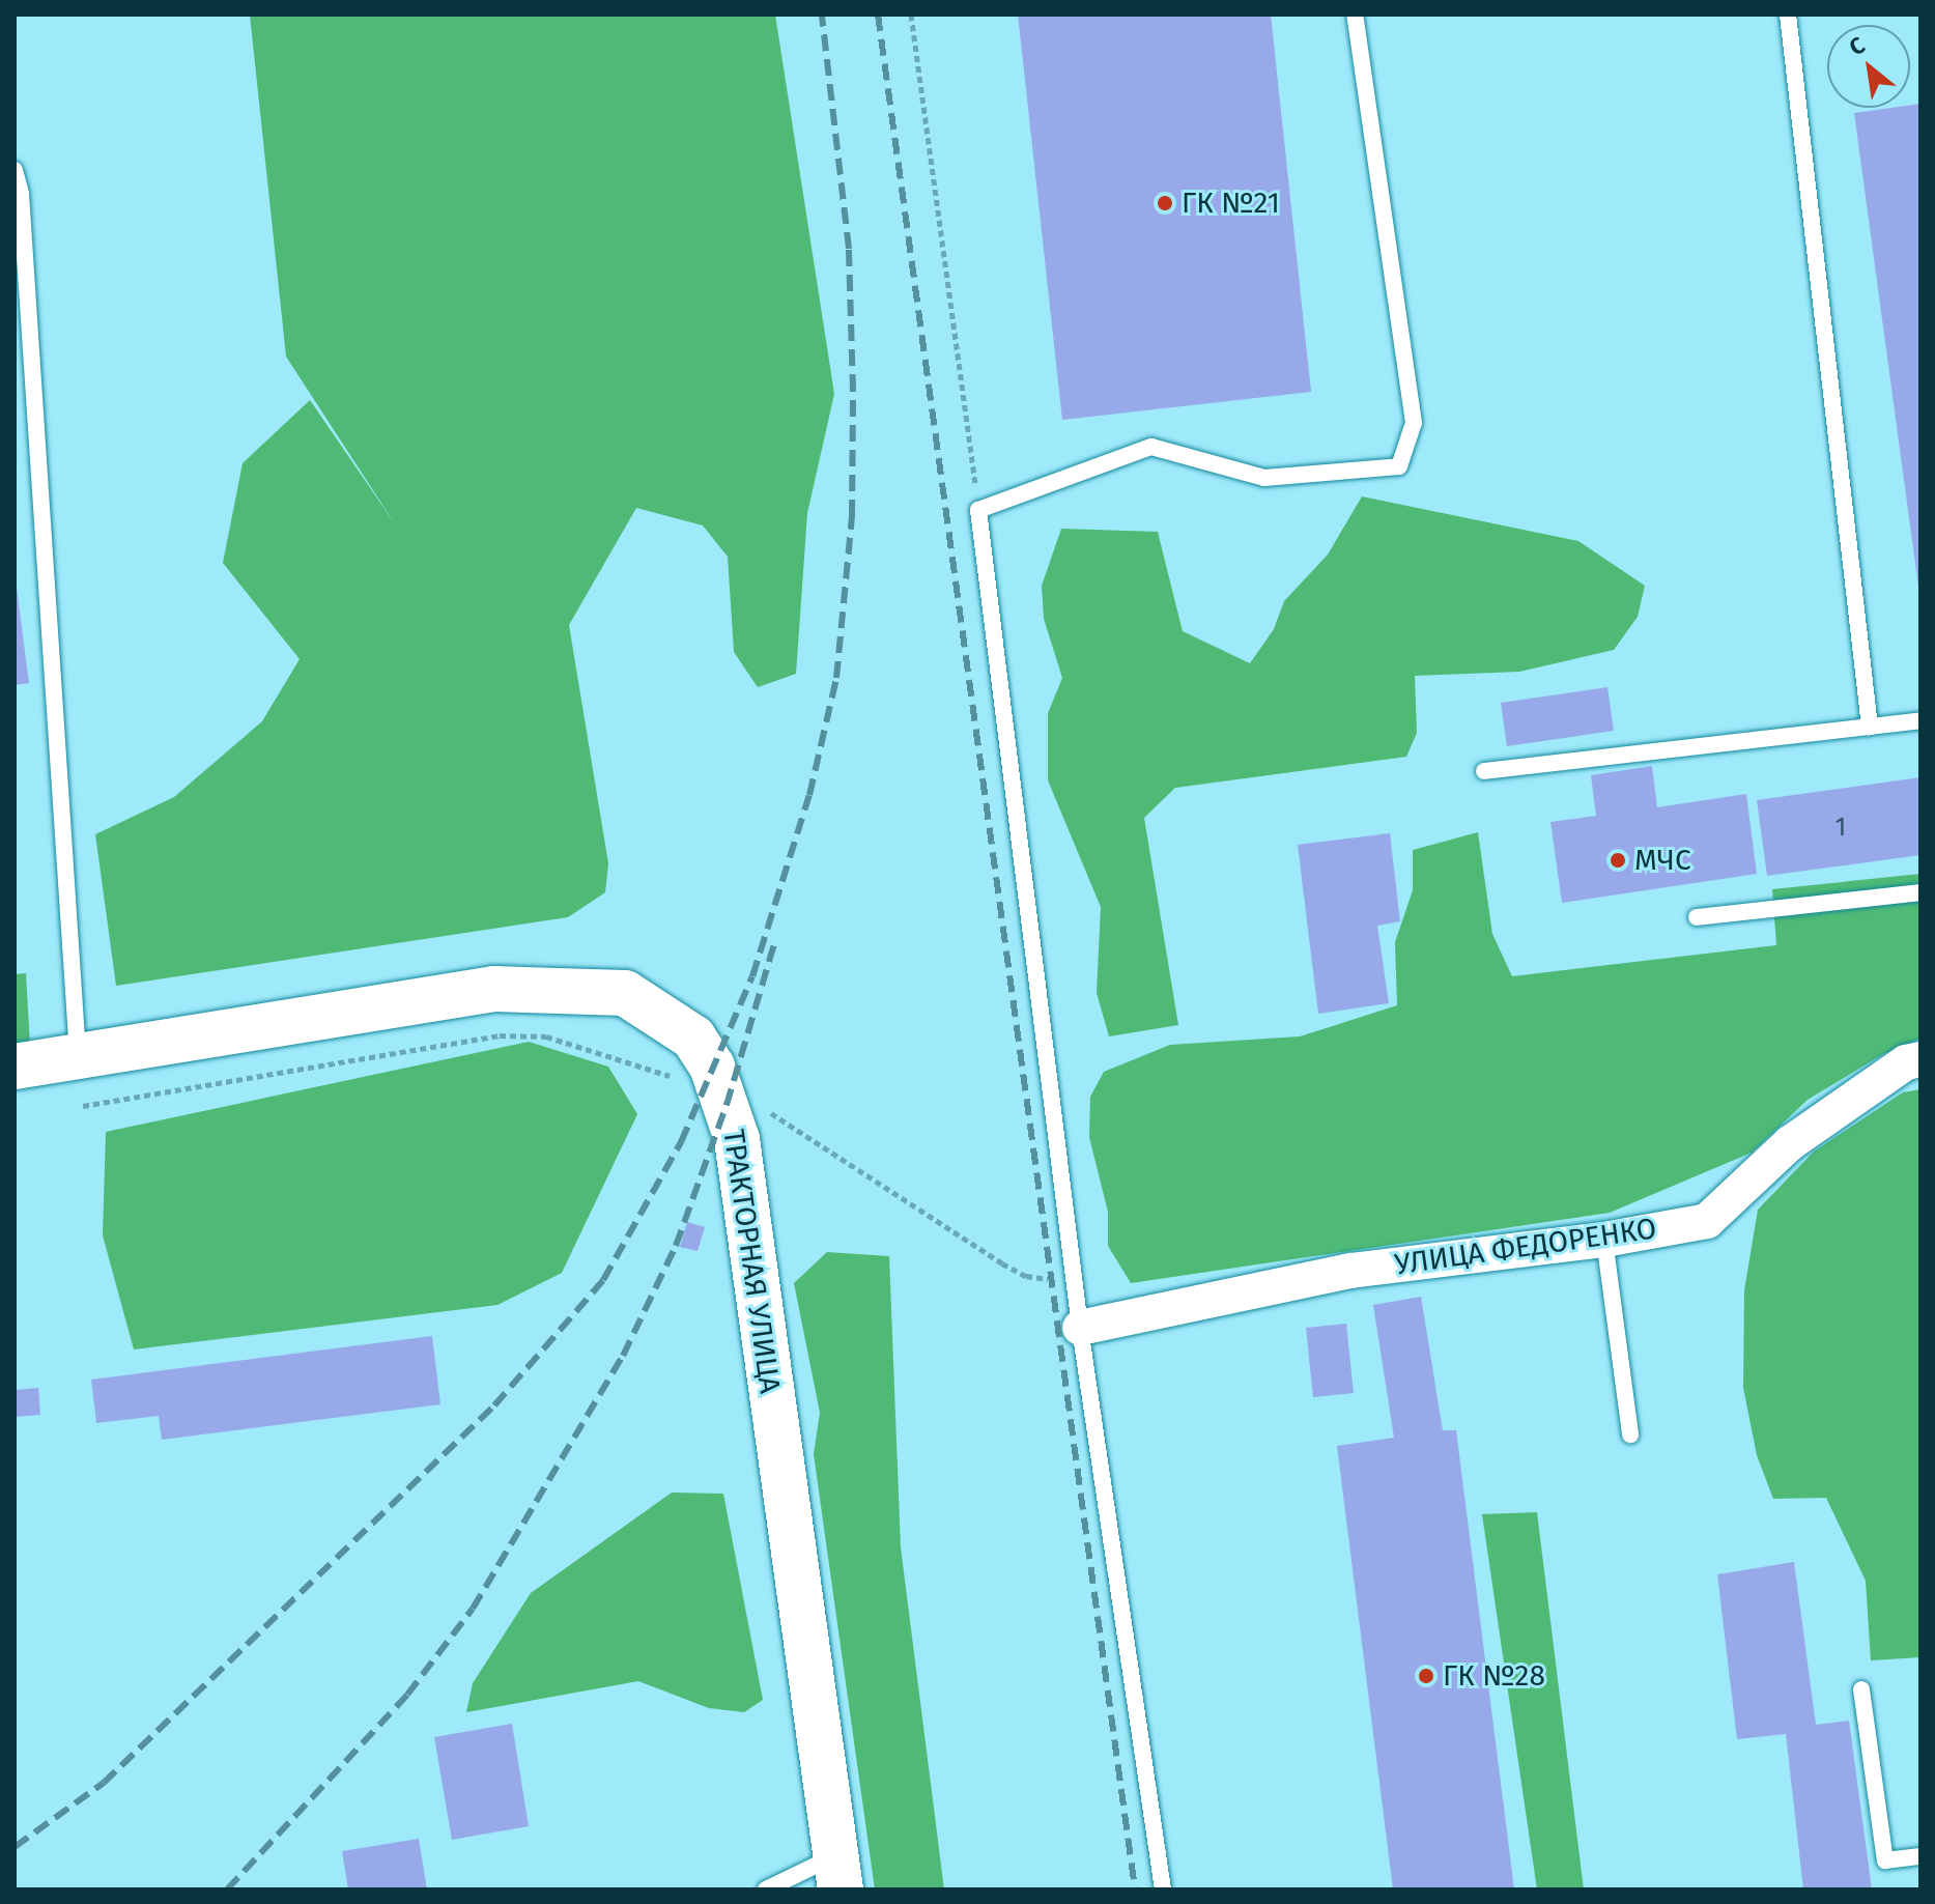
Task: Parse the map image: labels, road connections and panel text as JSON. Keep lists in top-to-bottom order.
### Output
{
  "streets": {
    "main road": ["ТРАКТОРНАЯ УЛИЦА"],
    "street": ["УЛИЦА ФЕДОРЕНКО"]
  },
  "places": ["ГК №21", "МЧС", "ГК №28"],
  "house_numbers": ["1"],
  "north": "top left"
}
